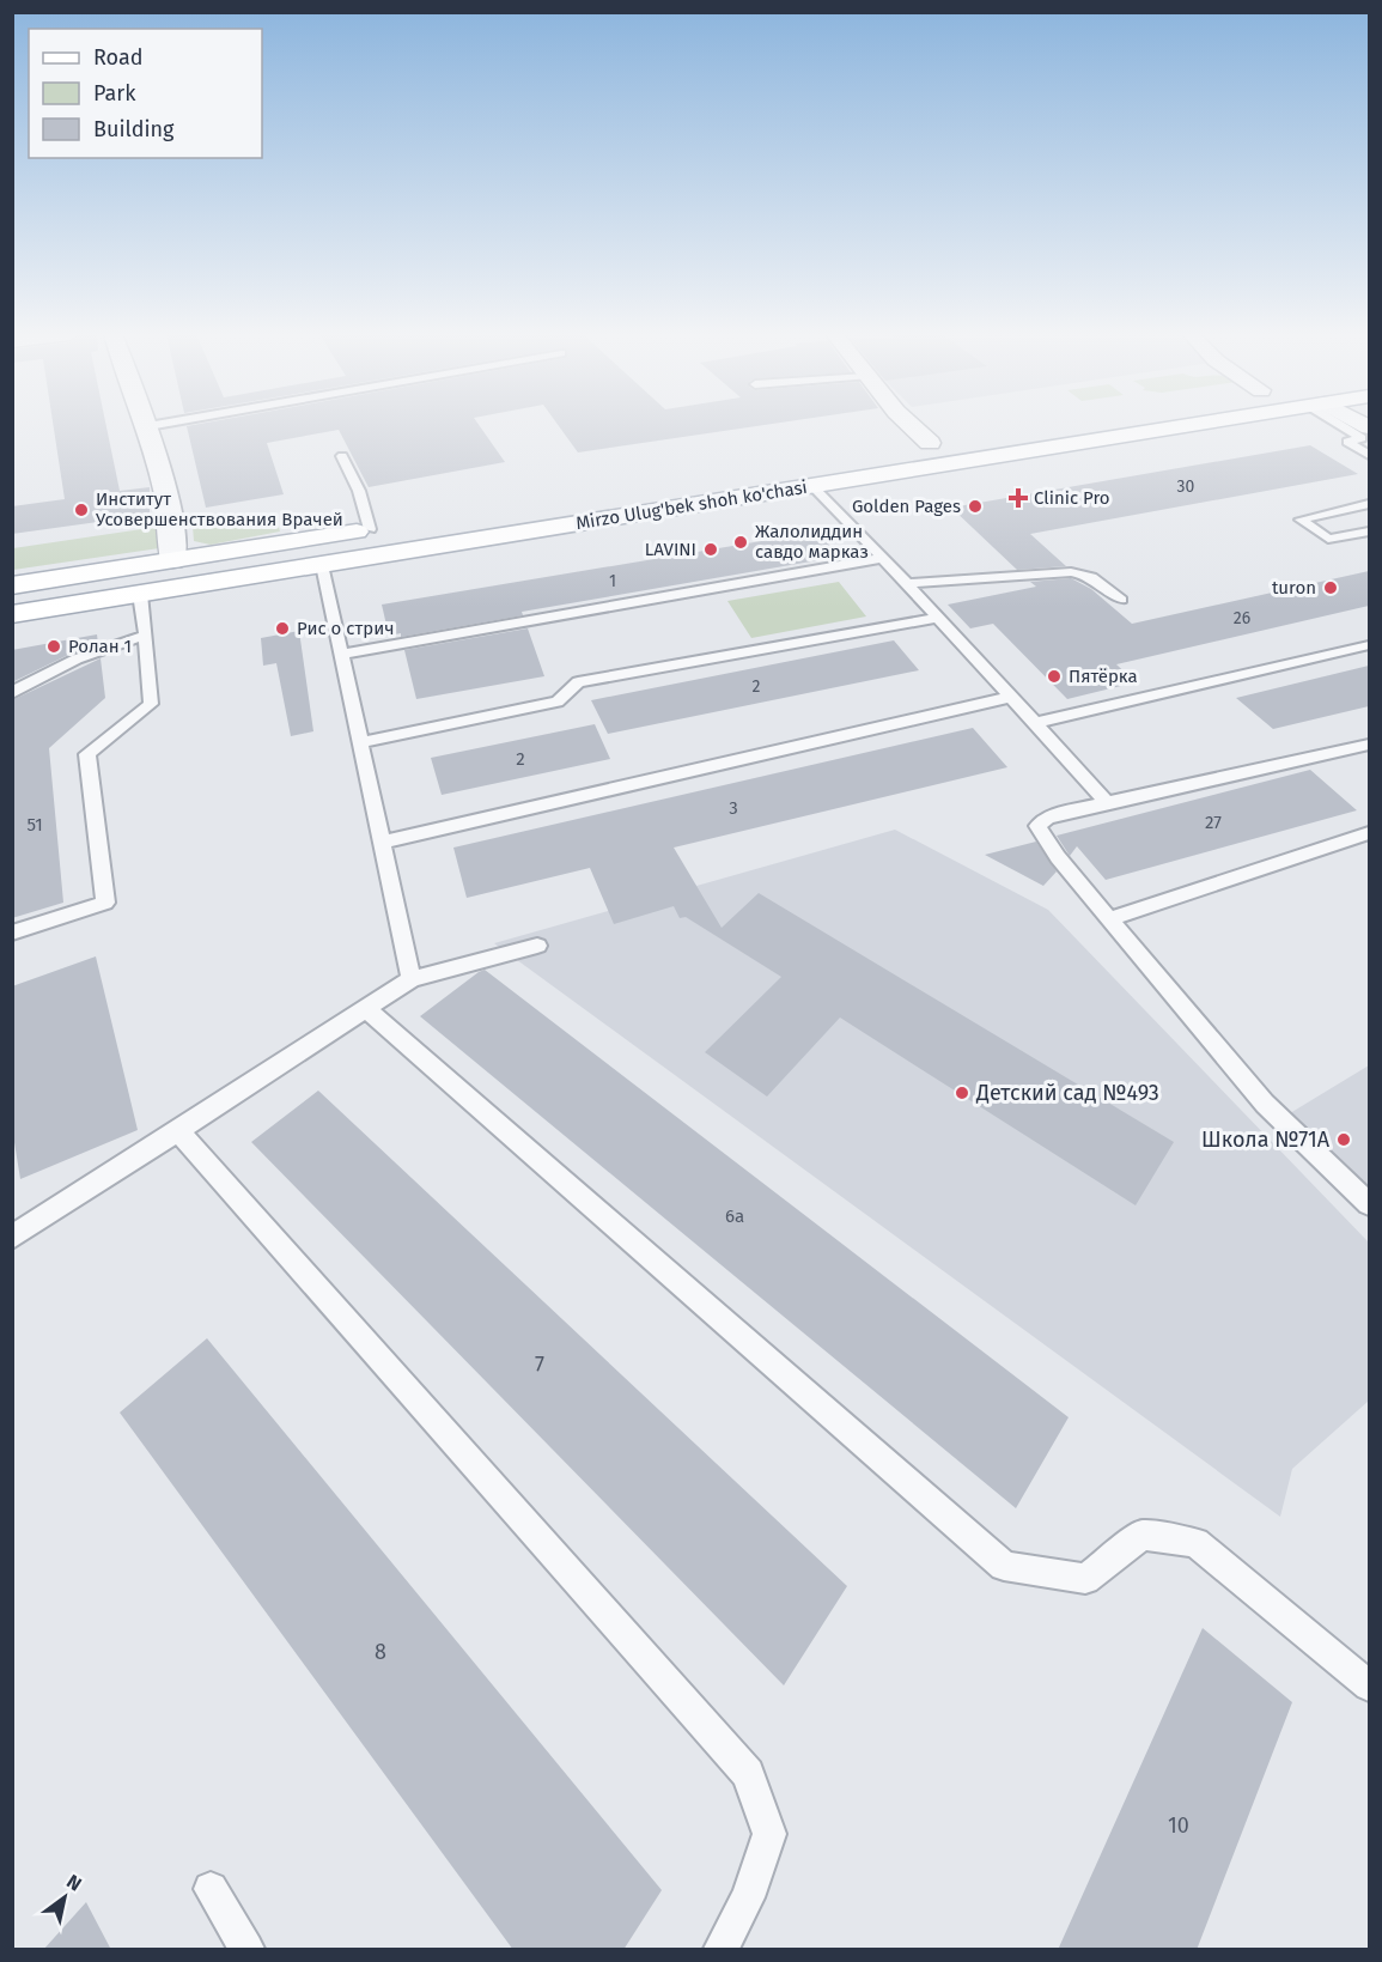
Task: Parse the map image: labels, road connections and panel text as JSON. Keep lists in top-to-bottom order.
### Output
{
  "streets": {
    "main road": ["Mirzo Ulug'bek shoh ko'chasi"]
  },
  "places": {
    "health": ["Clinic Pro"],
    "other": [
      "Golden Pages",
      "Институт Усовершенствования Врачей",
      "Жалолиддин савдо марказ",
      "LAVINI",
      "turon",
      "Рис о стрич",
      "Ролан 1",
      "Пятёрка",
      "Детский сад №493",
      "Школа №71А"
    ]
  },
  "house_numbers": [
    "30",
    "1",
    "26",
    "2",
    "2",
    "3",
    "27",
    "51",
    "6а",
    "7",
    "8",
    "10"
  ],
  "legend": ["Road", "Park", "Building"],
  "north": "top right"
}
